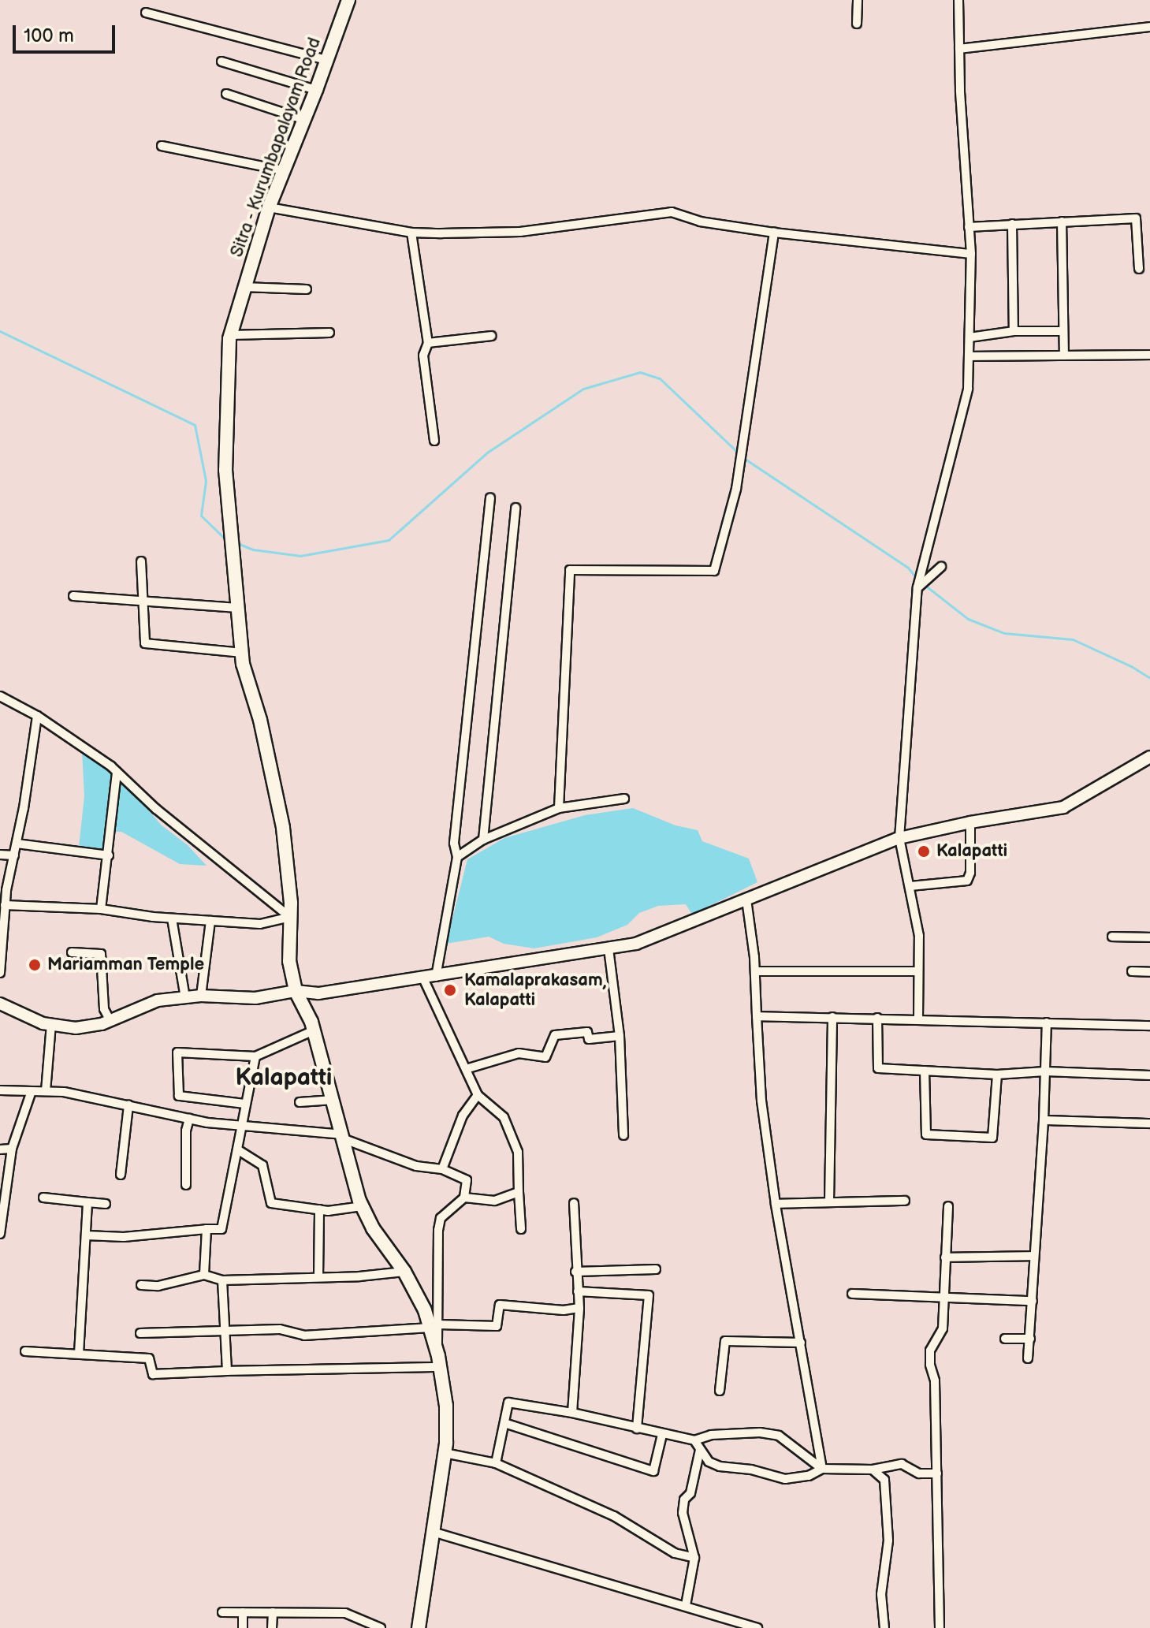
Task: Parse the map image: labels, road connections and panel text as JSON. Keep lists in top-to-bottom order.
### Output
{
  "streets": {
    "main road": ["Sitra - Kurumbapalayam Road"]
  },
  "districts": ["Kalapatti"],
  "places": ["Kalapatti", "Mariamman Temple", "Kamalaprakasam, Kalapatti"],
  "scale_bar": "100 m"
}
